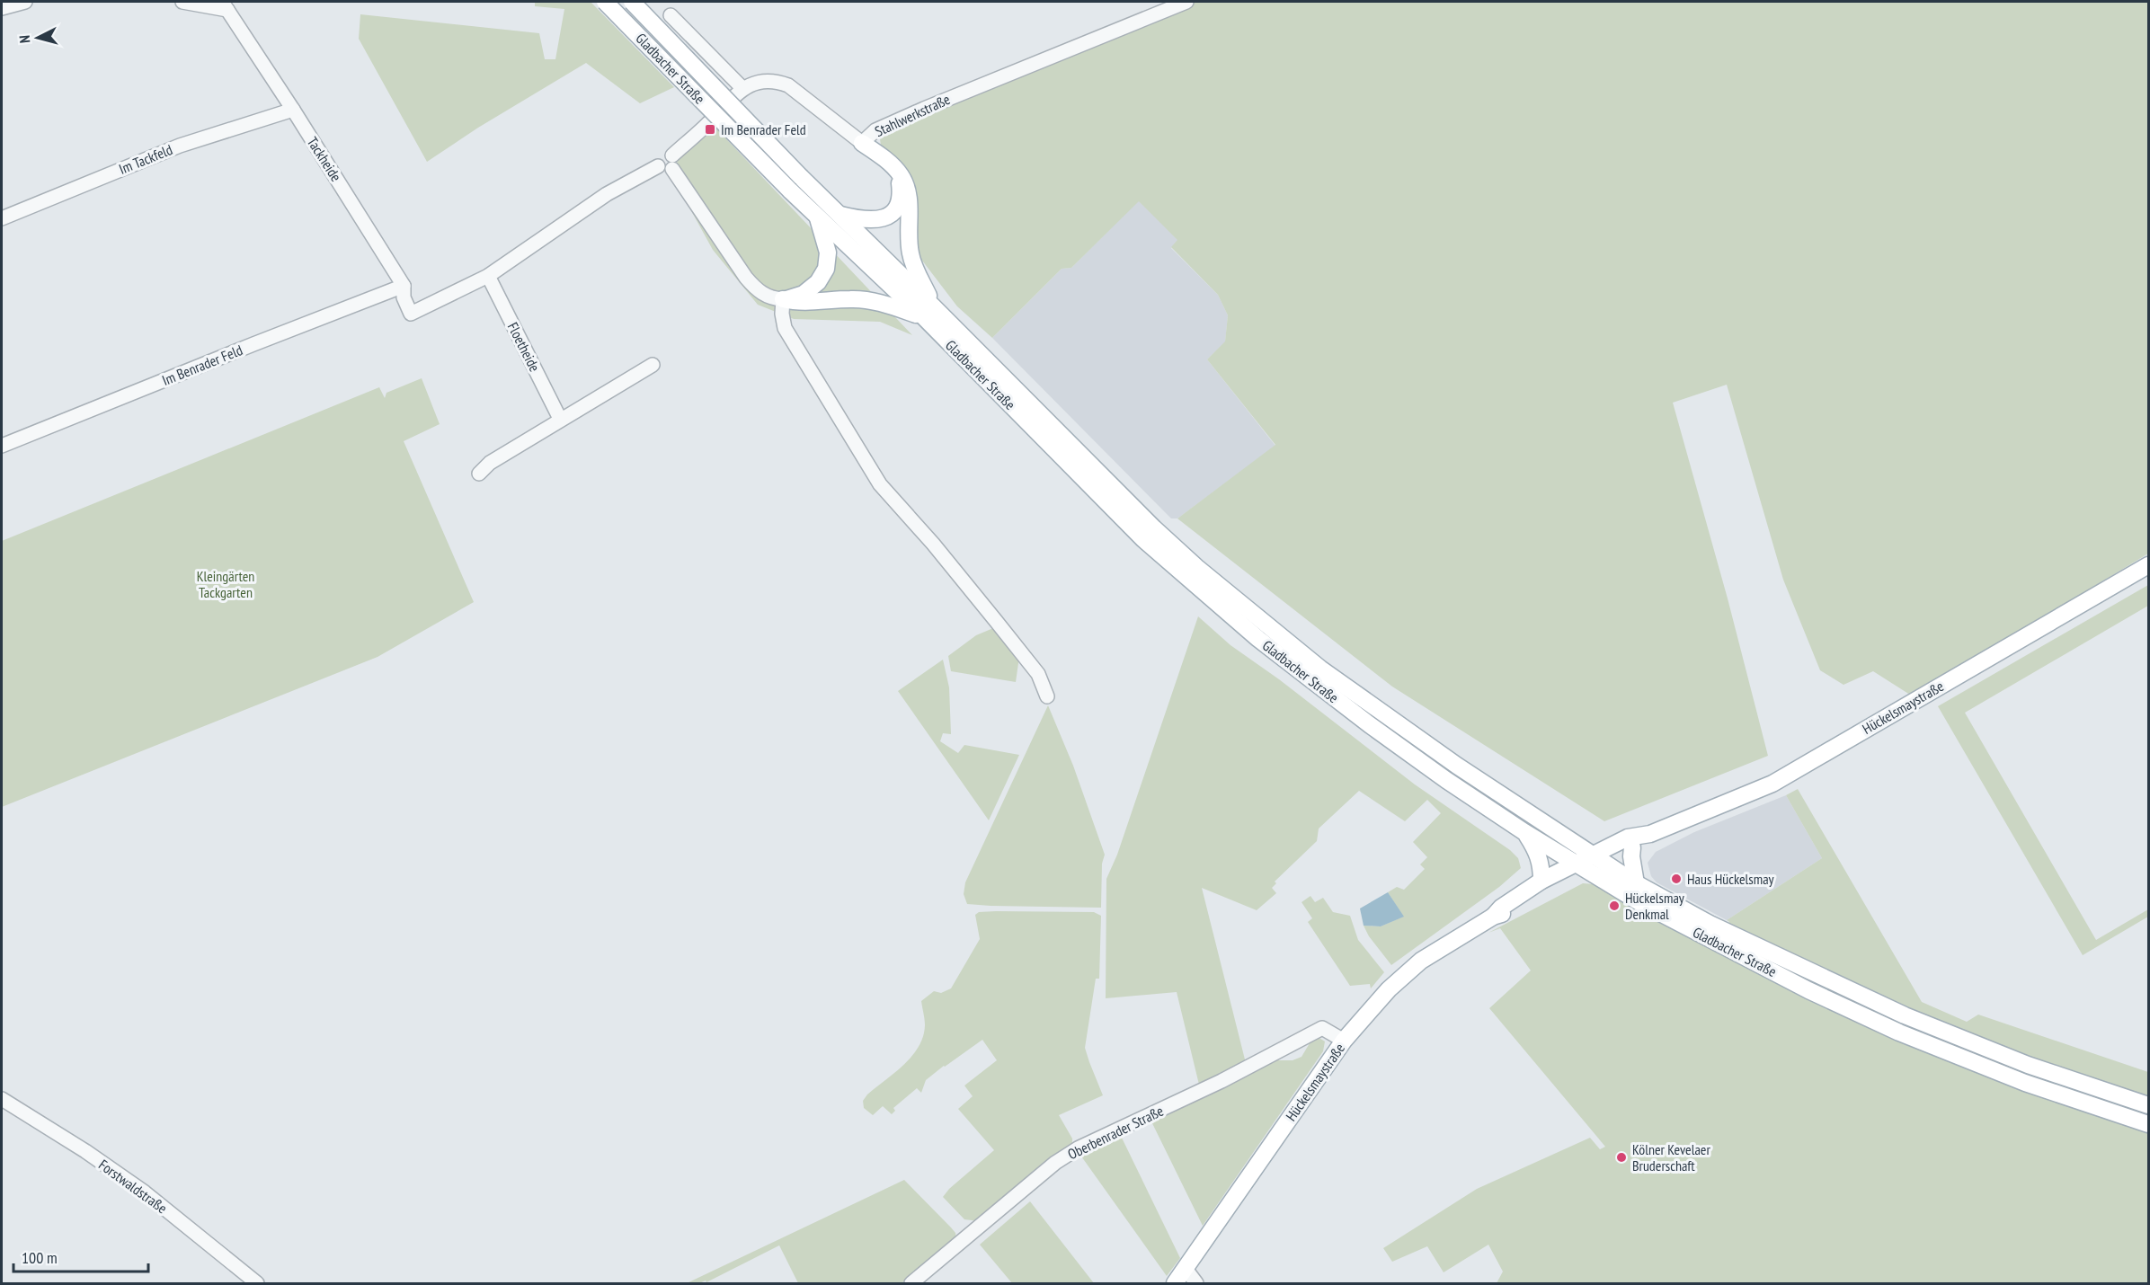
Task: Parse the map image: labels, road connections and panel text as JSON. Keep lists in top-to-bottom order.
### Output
{
  "streets": {
    "main road": ["Gladbacher Straße", "Hückelsmaystraße"],
    "street": [
      "Stahlwerkstraße",
      "Im Tackfeld",
      "Tackheide",
      "Floetheide",
      "Im Benrader Feld",
      "Oberbenrader Straße",
      "Forstwaldstraße"
    ]
  },
  "crossings": [
    ["Gladbacher Straße", "Hückelsmaystraße"],
    ["Im Tackfeld", "Tackheide"],
    ["Tackheide", "Floetheide"],
    ["Tackheide", "Im Benrader Feld"],
    ["Hückelsmaystraße", "Oberbenrader Straße"]
  ],
  "parks": ["Kleingärten Tackgarten"],
  "places": {
    "transit": ["Im Benrader Feld"],
    "other": ["Haus Hückelsmay", "Hückelsmay Denkmal", "Kölner Kevelaer Bruderschaft"]
  },
  "scale_bar": "100 m",
  "north": "left"
}
